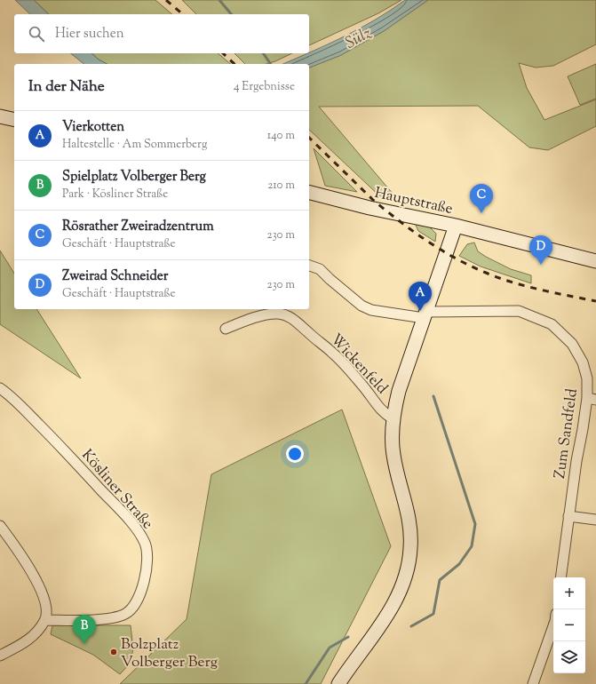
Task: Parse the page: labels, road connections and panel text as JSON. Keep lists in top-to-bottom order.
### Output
{
  "streets": {
    "street": [
      "Hauptstraße",
      "Wickenfeld",
      "Zum Sandfeld",
      "Kösliner Straße"
    ]
  },
  "water": ["Sülz"],
  "places": ["Bolzplatz Volberger Berg"],
  "page": {
    "search": "Hier suchen",
    "heading": ["In der Nähe", "4 Ergebnisse"],
    "list": [
      {
        "mark": "A",
        "name": "Vierkotten",
        "note": "Haltestelle · Am Sommerberg",
        "value": "140 m"
      },
      {
        "mark": "B",
        "name": "Spielplatz Volberger Berg",
        "note": "Park · Kösliner Straße",
        "value": "210 m"
      },
      {
        "mark": "C",
        "name": "Rösrather Zweiradzentrum",
        "note": "Geschäft · Hauptstraße",
        "value": "230 m"
      },
      {
        "mark": "D",
        "name": "Zweirad Schneider",
        "note": "Geschäft · Hauptstraße",
        "value": "230 m"
      }
    ],
    "pins": [
      "C",
      "D",
      "A",
      "B"
    ],
    "map_buttons": ["+", "−"]
  }
}
